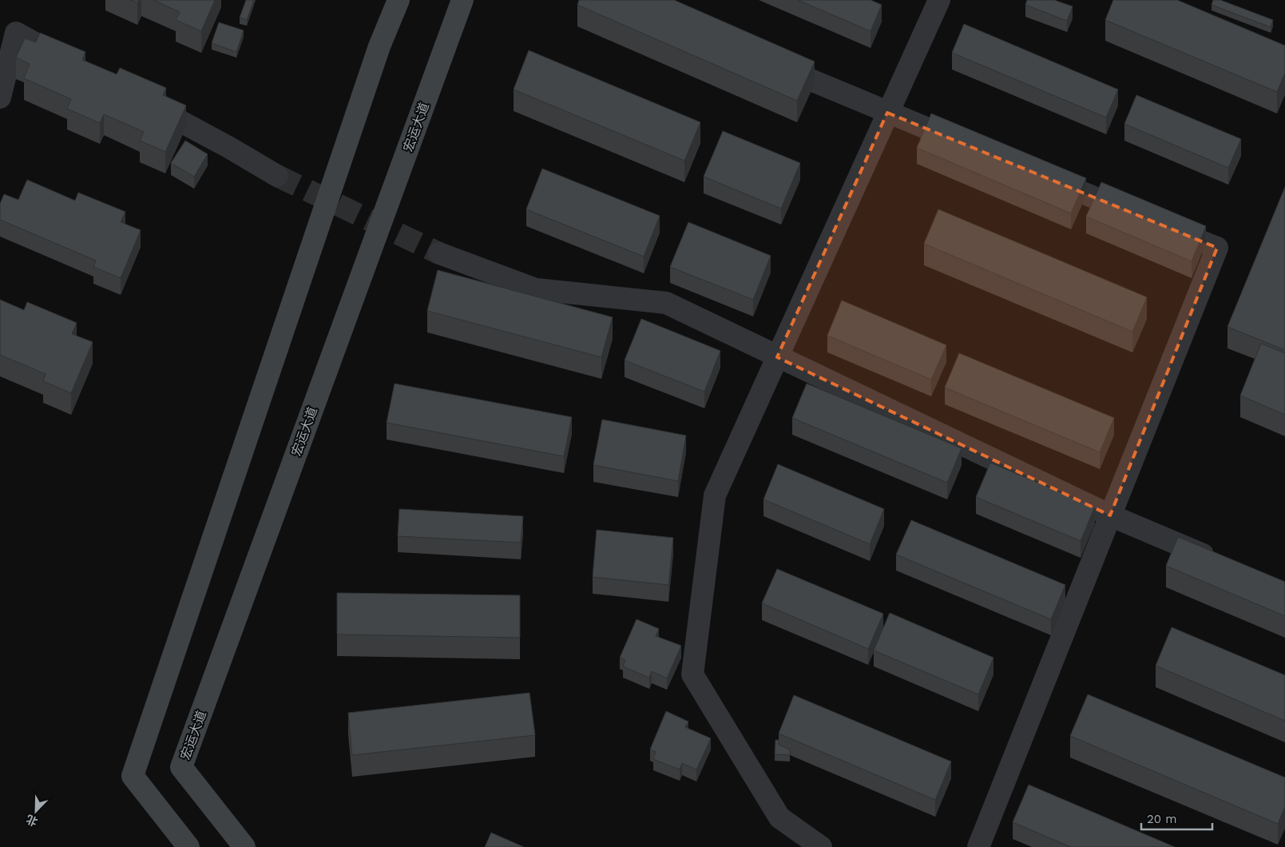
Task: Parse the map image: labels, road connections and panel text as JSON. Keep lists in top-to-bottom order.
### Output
{
  "streets": {
    "main road": ["宏运大道"]
  },
  "scale_bar": "20 m",
  "north": "bottom left"
}
